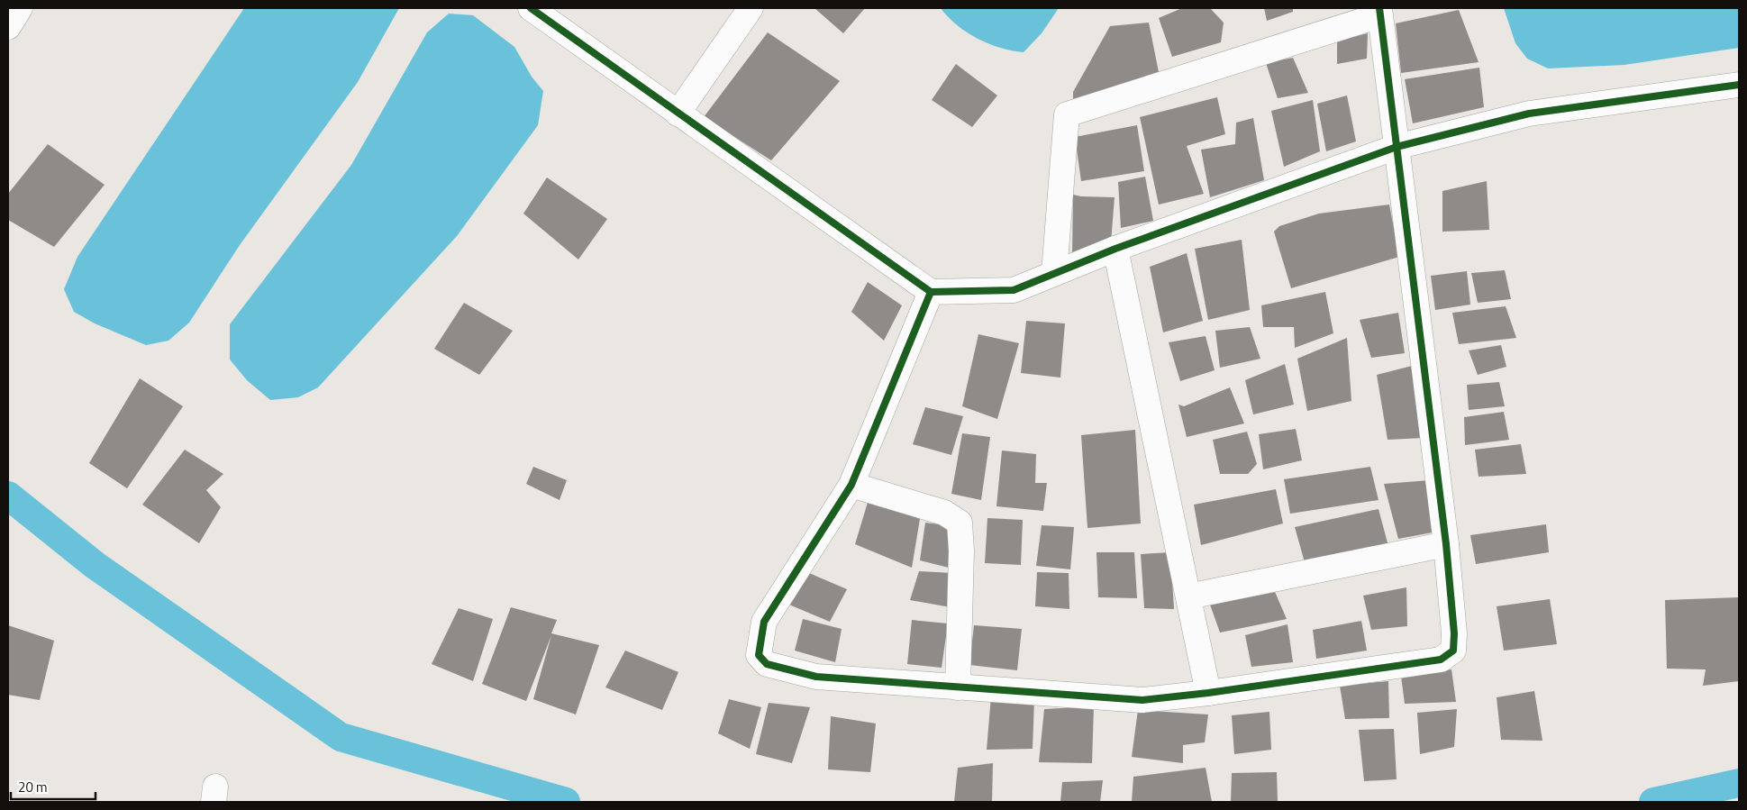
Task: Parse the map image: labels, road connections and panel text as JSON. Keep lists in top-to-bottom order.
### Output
{
  "scale_bar": "20 m"
}
